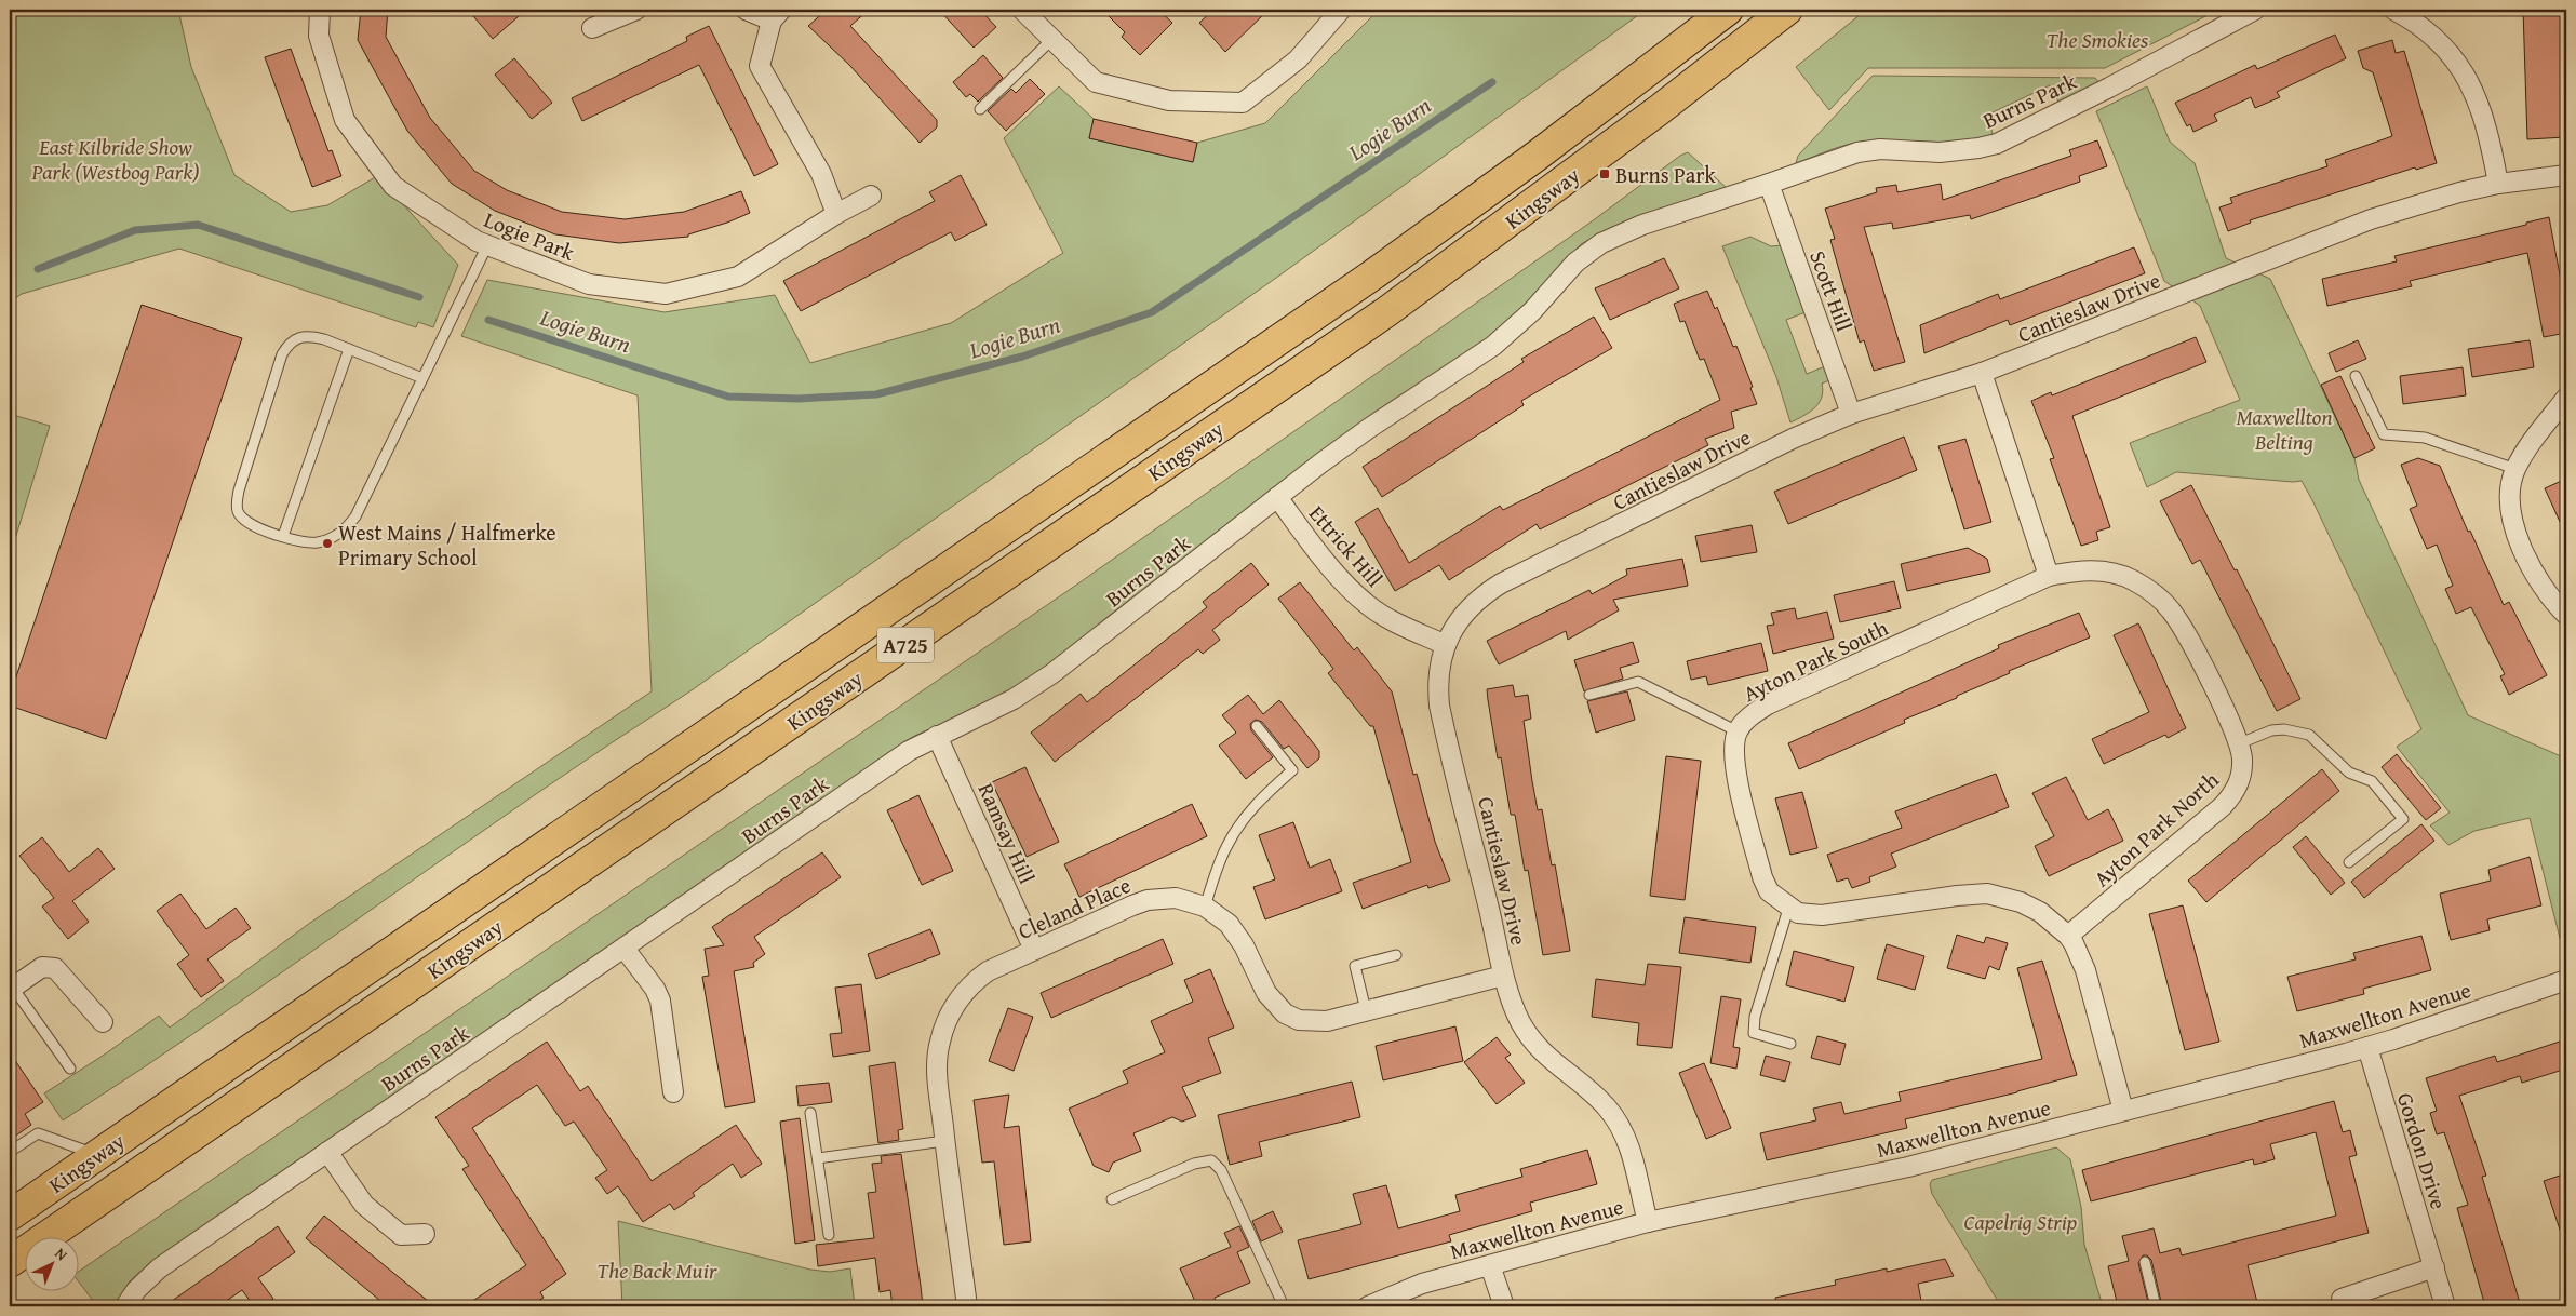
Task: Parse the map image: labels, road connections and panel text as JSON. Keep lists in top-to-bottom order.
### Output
{
  "streets": {
    "highway": ["Kingsway", "A725"],
    "street": [
      "Burns Park",
      "Logie Park",
      "Scott Hill",
      "Cantieslaw Drive",
      "Ettrick Hill",
      "Ayton Park South",
      "Ayton Park North",
      "Ramsay Hill",
      "Cleland Place",
      "Maxwellton Avenue",
      "Gordon Drive"
    ]
  },
  "crossings": [
    ["Burns Park", "Scott Hill"],
    ["Burns Park", "Ettrick Hill"],
    ["Burns Park", "Ramsay Hill"],
    ["Scott Hill", "Cantieslaw Drive"],
    ["Cantieslaw Drive", "Ettrick Hill"],
    ["Cantieslaw Drive", "Cleland Place"],
    ["Cantieslaw Drive", "Maxwellton Avenue"],
    ["Ayton Park South", "Ayton Park North"],
    ["Ramsay Hill", "Cleland Place"],
    ["Maxwellton Avenue", "Gordon Drive"]
  ],
  "water": ["Logie Burn"],
  "parks": [
    "The Smokies",
    "East Kilbride Show Park (Westbog Park)",
    "Maxwellton Belting",
    "Capelrig Strip",
    "The Back Muir"
  ],
  "places": {
    "transit": ["Burns Park"],
    "other": ["West Mains / Halfmerke Primary School"]
  },
  "north": "top right"
}
